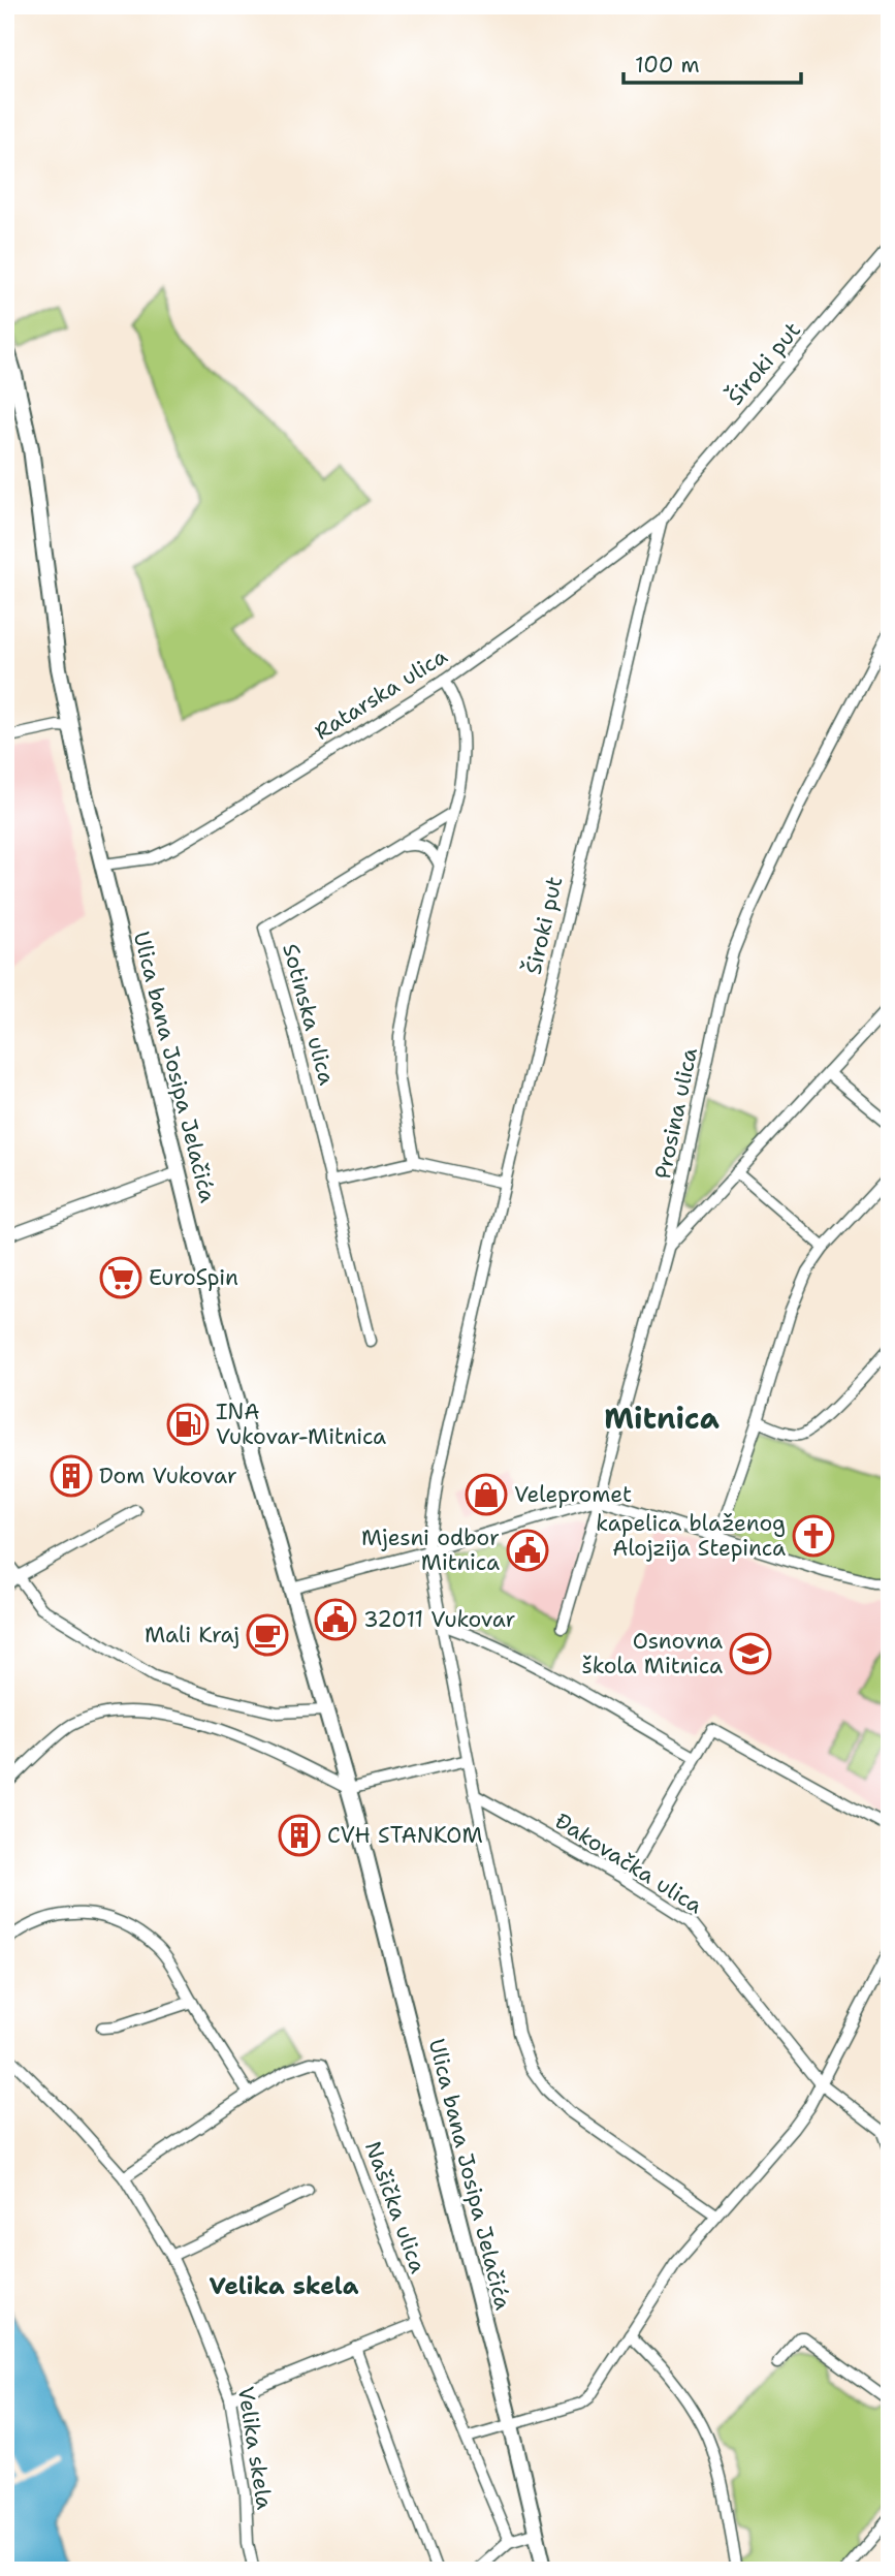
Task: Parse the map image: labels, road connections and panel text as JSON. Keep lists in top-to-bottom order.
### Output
{
  "streets": {
    "main road": ["Ulica bana Josipa Jelačića"],
    "street": [
      "Široki put",
      "Ratarska ulica",
      "Sotinska ulica",
      "Prosina ulica",
      "Đakovačka ulica",
      "Našička ulica",
      "Velika skela"
    ]
  },
  "crossings": [
    ["Široki put", "Ratarska ulica"],
    ["Ratarska ulica", "Ulica bana Josipa Jelačića"]
  ],
  "districts": ["Mitnica", "Velika skela"],
  "places": {
    "supermarket": ["EuroSpin"],
    "fuel station": ["INA Vukovar-Mitnica"],
    "building": ["Dom Vukovar", "CVH STANKOM"],
    "shop": ["Velepromet"],
    "church": ["kapelica blaženog Alojzija Stepinca"],
    "public building": ["Mjesni odbor Mitnica", "32011 Vukovar"],
    "cafe": ["Mali Kraj"],
    "school or university": ["Osnovna škola Mitnica"]
  },
  "scale_bar": "100 m"
}
